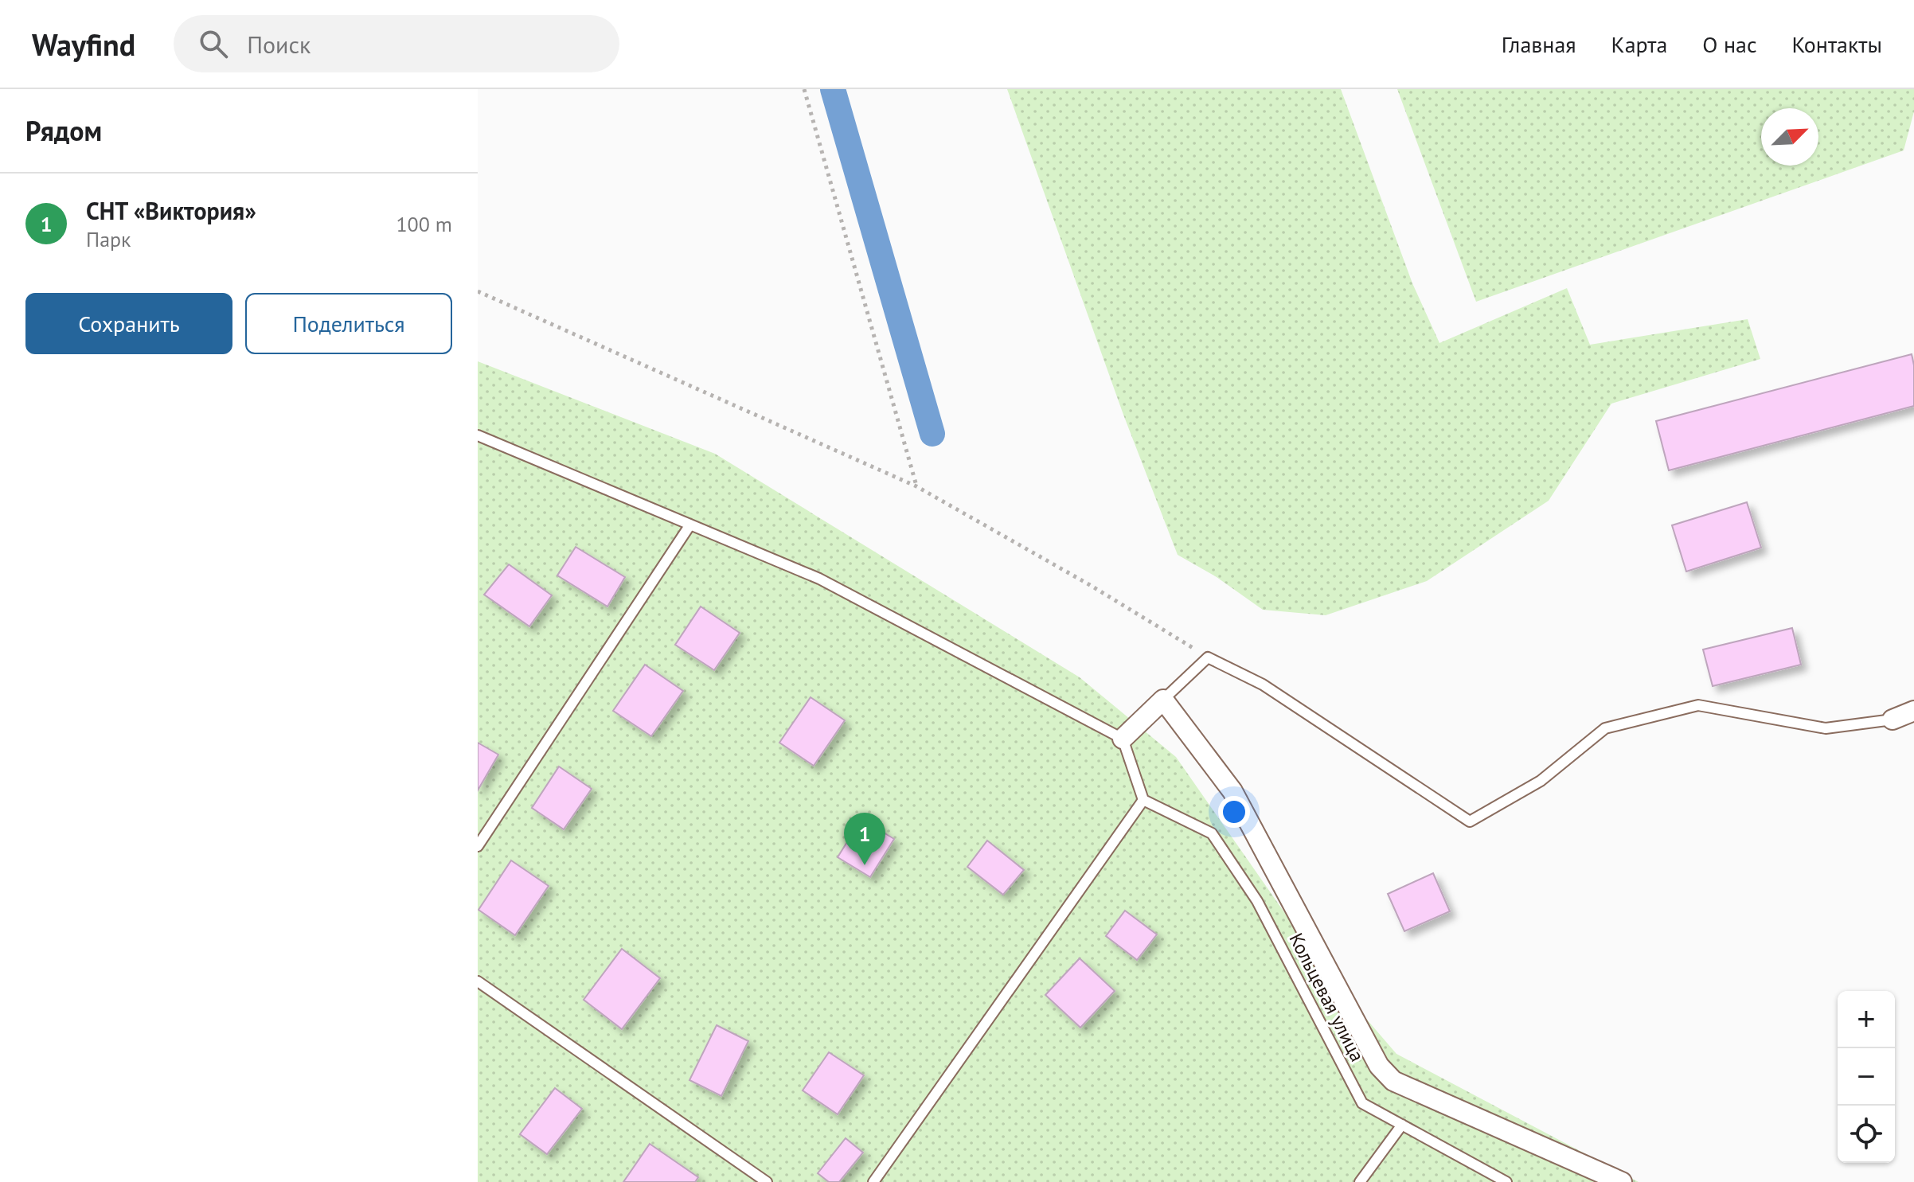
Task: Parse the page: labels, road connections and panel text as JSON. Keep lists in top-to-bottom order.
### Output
{
  "streets": {
    "lane": ["Кольцевая улица"]
  },
  "north": "top right",
  "page": {
    "header": "Wayfind",
    "search": "Поиск",
    "nav": [
      "Главная",
      "Карта",
      "О нас",
      "Контакты"
    ],
    "heading": "Рядом",
    "list": [
      {
        "mark": "1",
        "name": "СНТ «Виктория»",
        "note": "Парк",
        "value": "100 m"
      }
    ],
    "buttons": ["Сохранить", "Поделиться"],
    "pins": "1",
    "map_buttons": ["+", "−"]
  }
}
